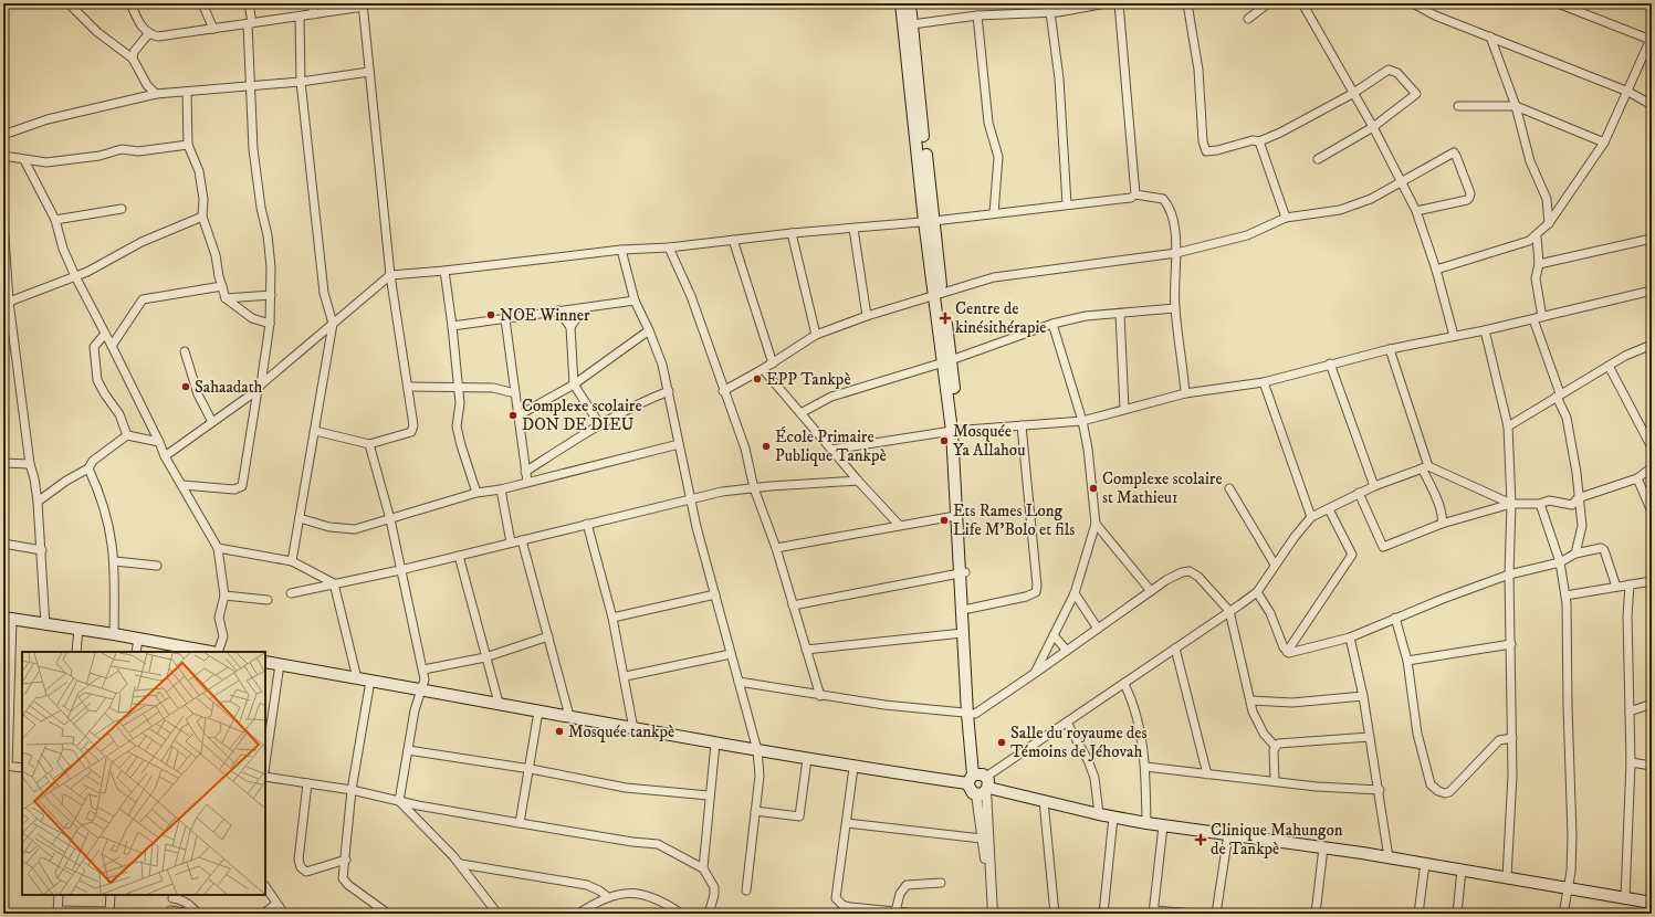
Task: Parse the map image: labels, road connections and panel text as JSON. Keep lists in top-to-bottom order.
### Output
{
  "places": {
    "other": [
      "NOE Winner",
      "EPP Tankpè",
      "Sahaadath",
      "Complexe scolaire DON DE DIEU",
      "Mosquée Ya Allahou",
      "École Primaire Publique Tankpè",
      "Complexe scolaire st Mathieu1",
      "Ets Rames Long Life M'Bolo et fils",
      "Mosquée tankpè",
      "Salle du royaume des Témoins de Jéhovah"
    ],
    "health": ["Centre de kinésithérapie", "Clinique Mahungon de Tankpè"]
  }
}
